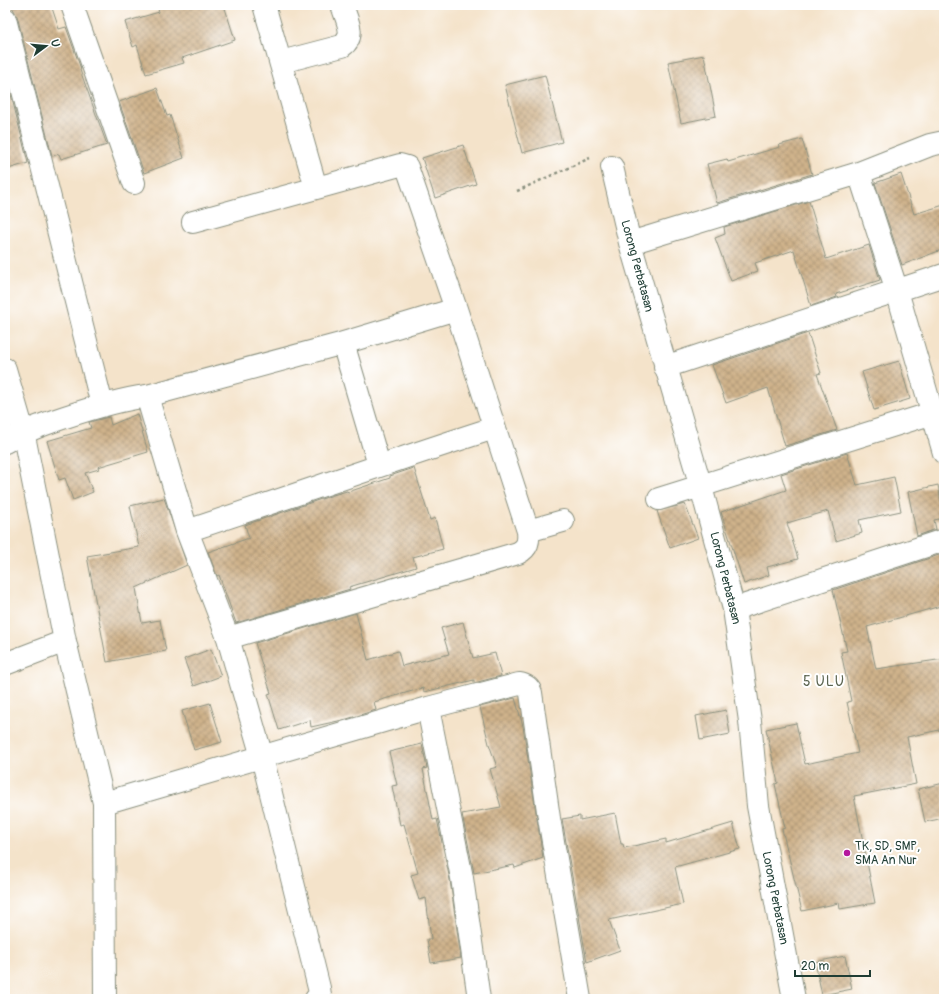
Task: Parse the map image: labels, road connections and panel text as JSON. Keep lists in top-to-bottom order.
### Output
{
  "streets": {
    "street": ["Lorong Perbatasan"]
  },
  "districts": ["5 ULU"],
  "places": ["TK, SD, SMP, SMA An Nur"],
  "scale_bar": "20 m",
  "north": "right"
}
